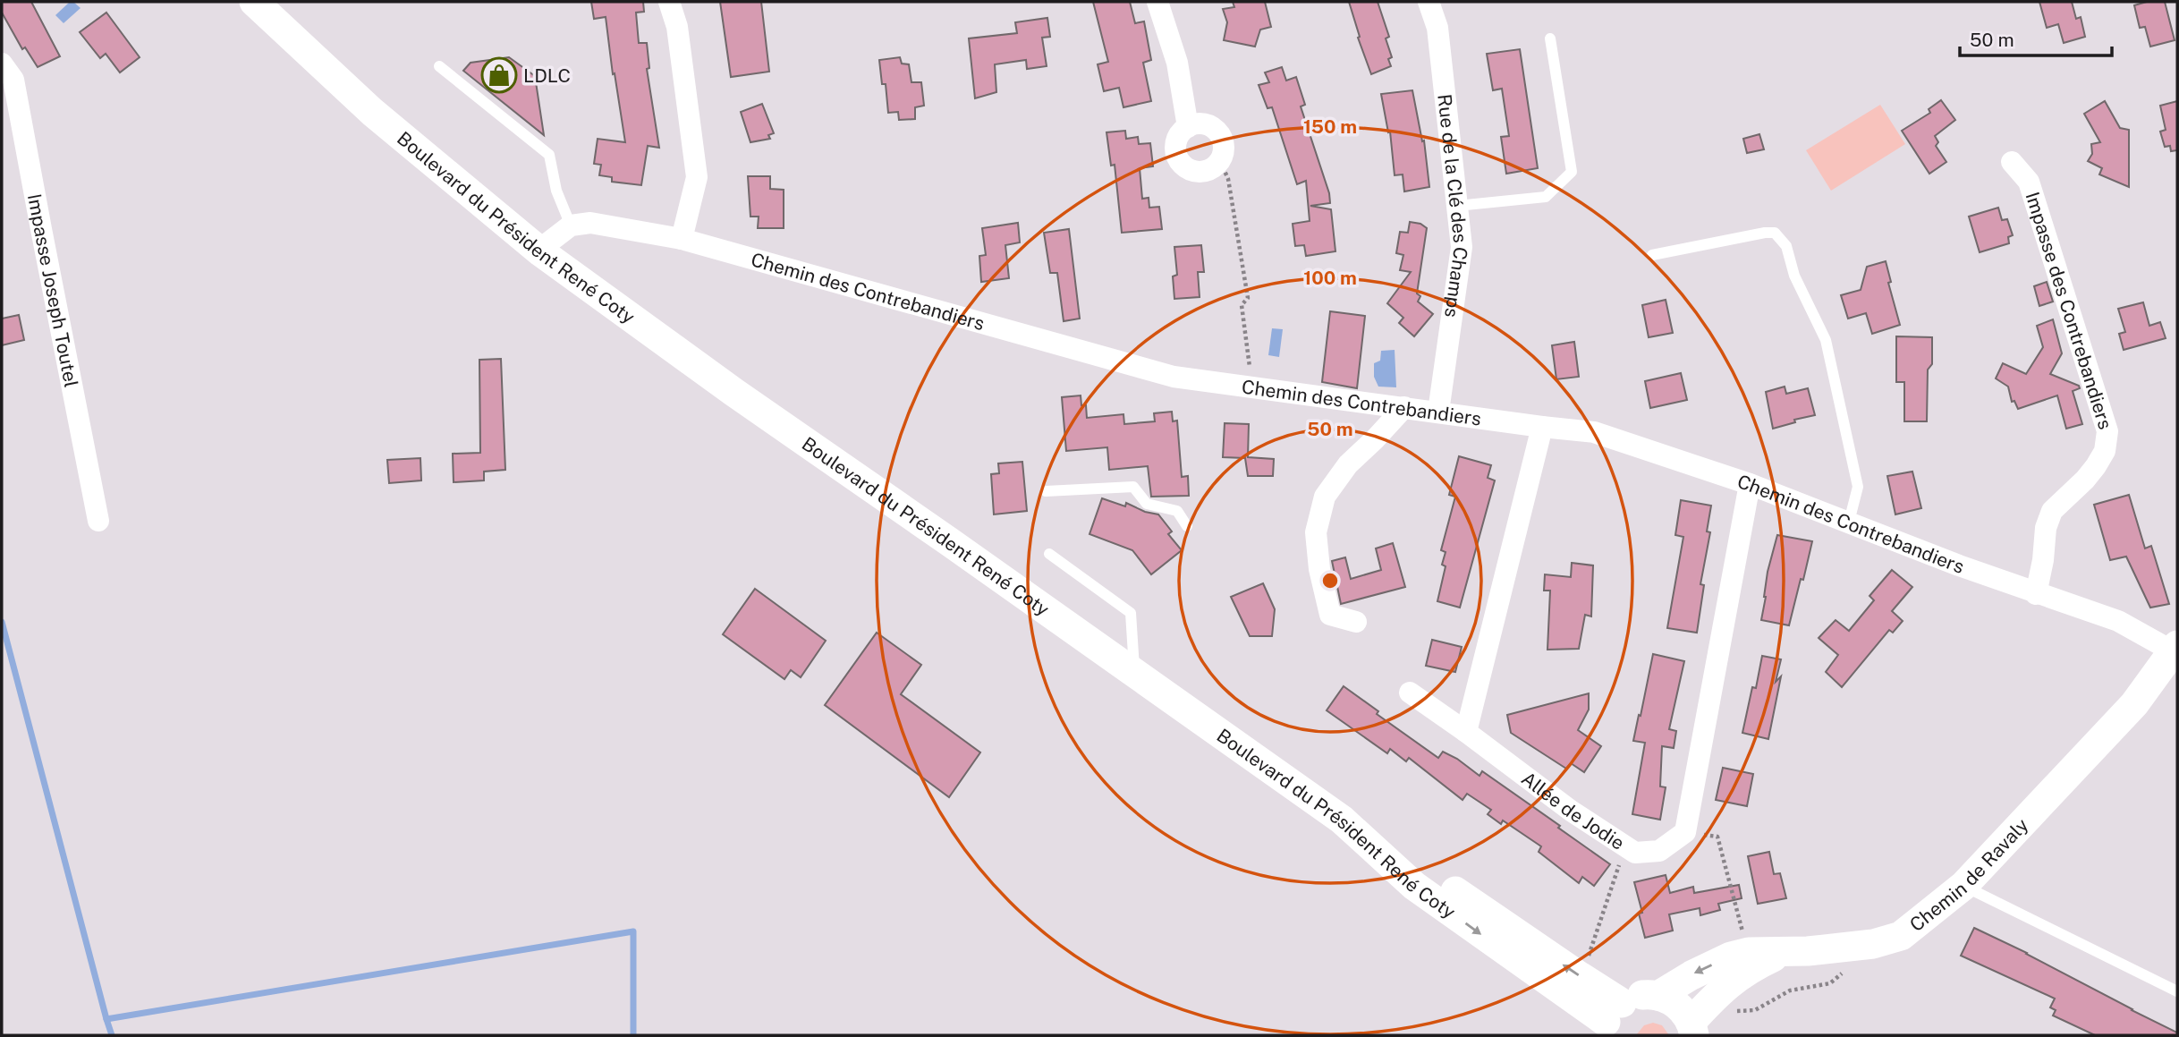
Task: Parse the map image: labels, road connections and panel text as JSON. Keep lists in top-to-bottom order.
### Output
{
  "streets": {
    "main road": ["Boulevard du Président René Coty", "Chemin de Ravaly"],
    "street": [
      "Rue de la Clé des Champs",
      "Impasse Joseph Toutel",
      "Chemin des Contrebandiers",
      "Impasse des Contrebandiers",
      "Allée de Jodie"
    ]
  },
  "crossings": [
    ["Rue de la Clé des Champs", "Chemin des Contrebandiers"],
    ["Chemin des Contrebandiers", "Impasse des Contrebandiers"],
    ["Chemin des Contrebandiers", "Chemin de Ravaly"]
  ],
  "places": {
    "shop": ["LDLC"]
  },
  "scale_bar": "50 m",
  "rings": ["150 m", "100 m", "50 m"]
}
